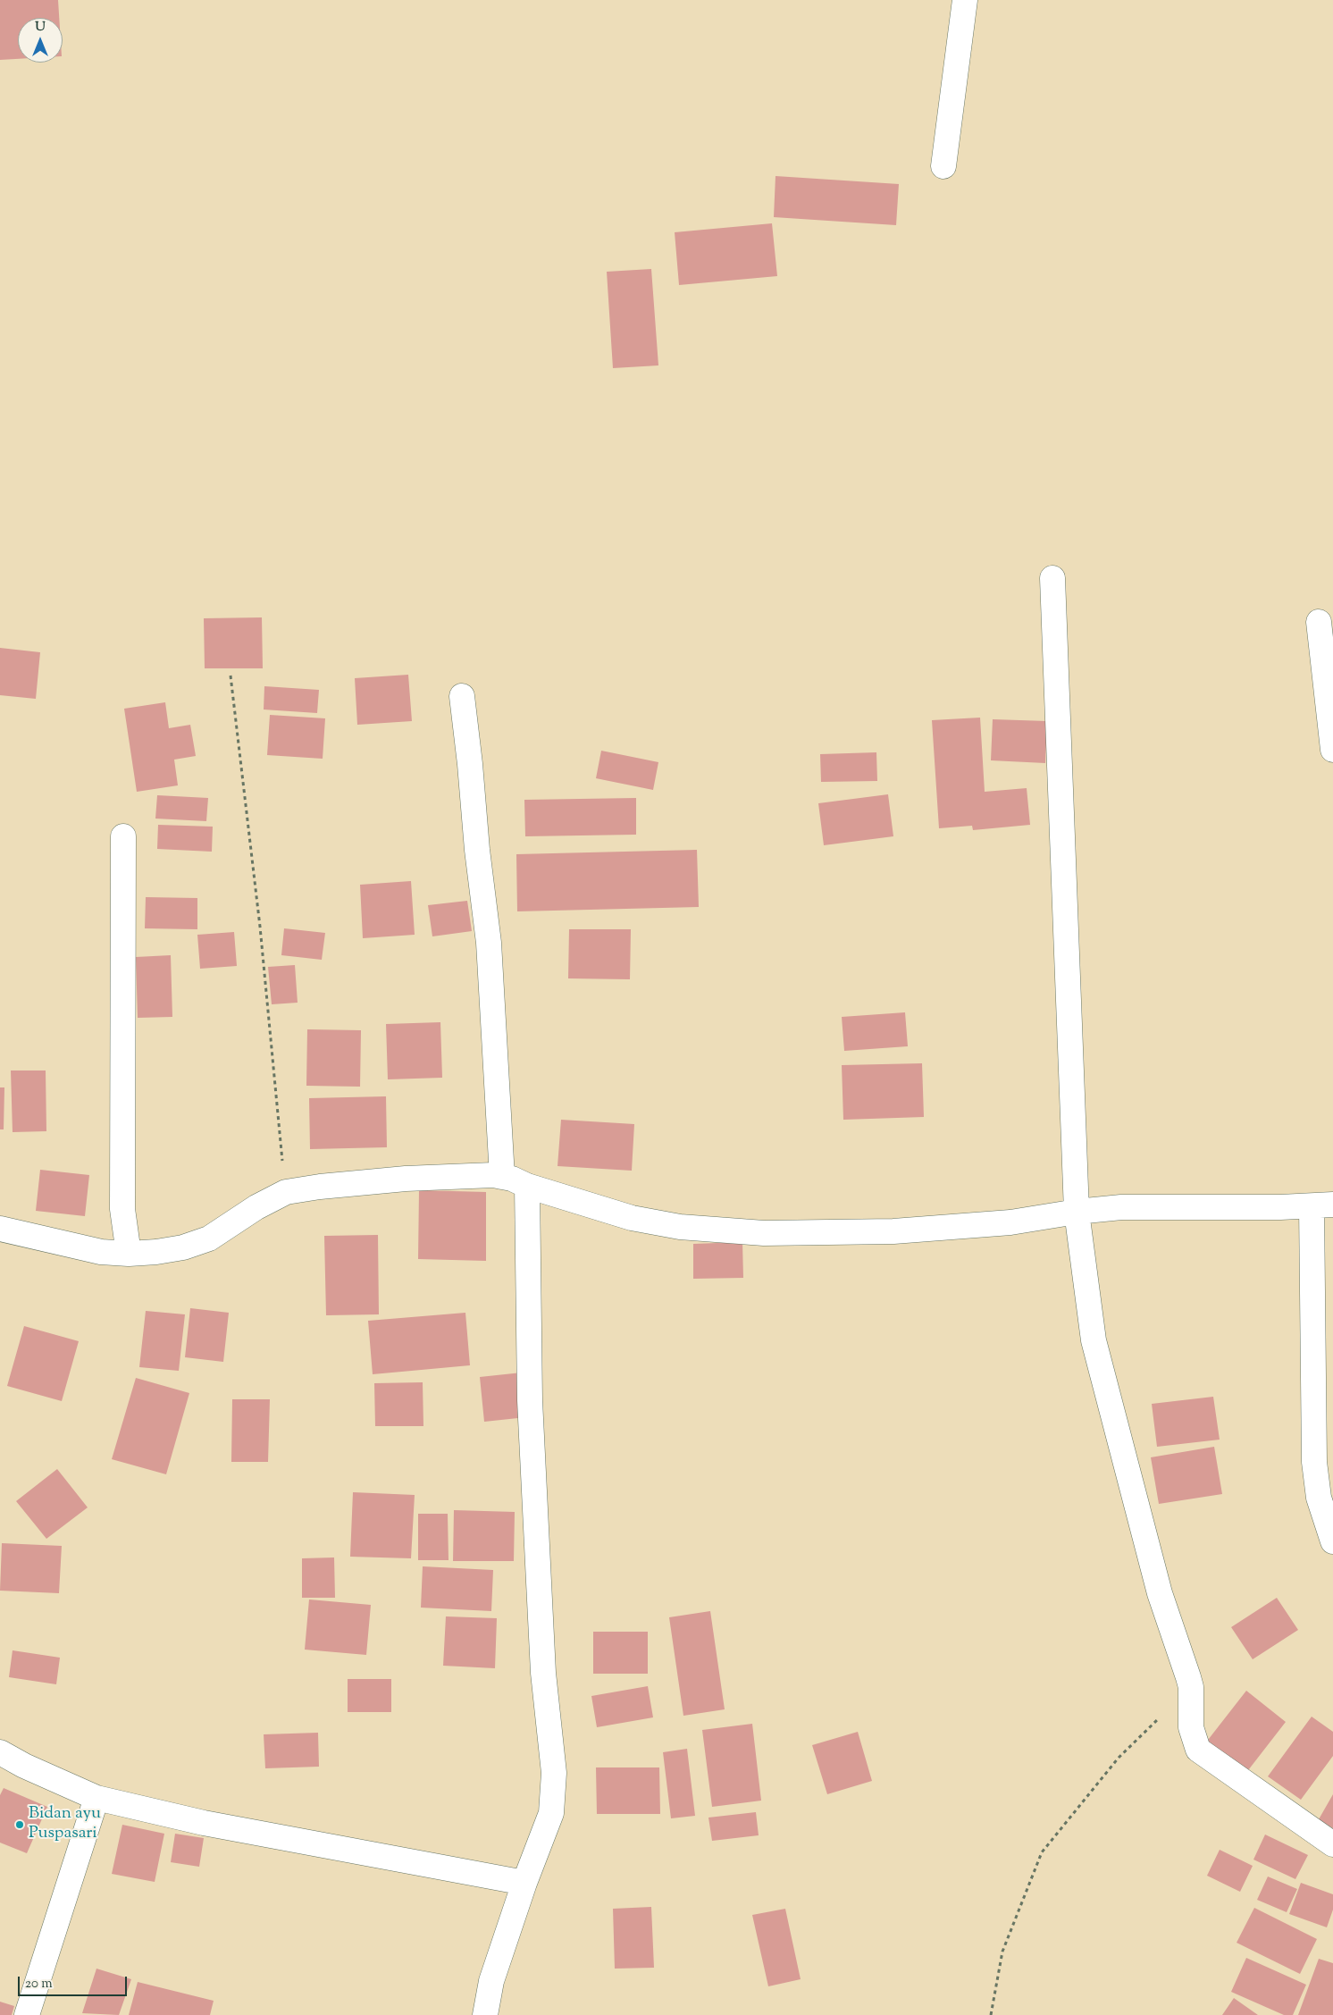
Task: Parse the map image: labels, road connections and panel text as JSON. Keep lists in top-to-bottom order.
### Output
{
  "places": ["Bidan ayu Puspasari"],
  "scale_bar": "20 m",
  "north": "top"
}
